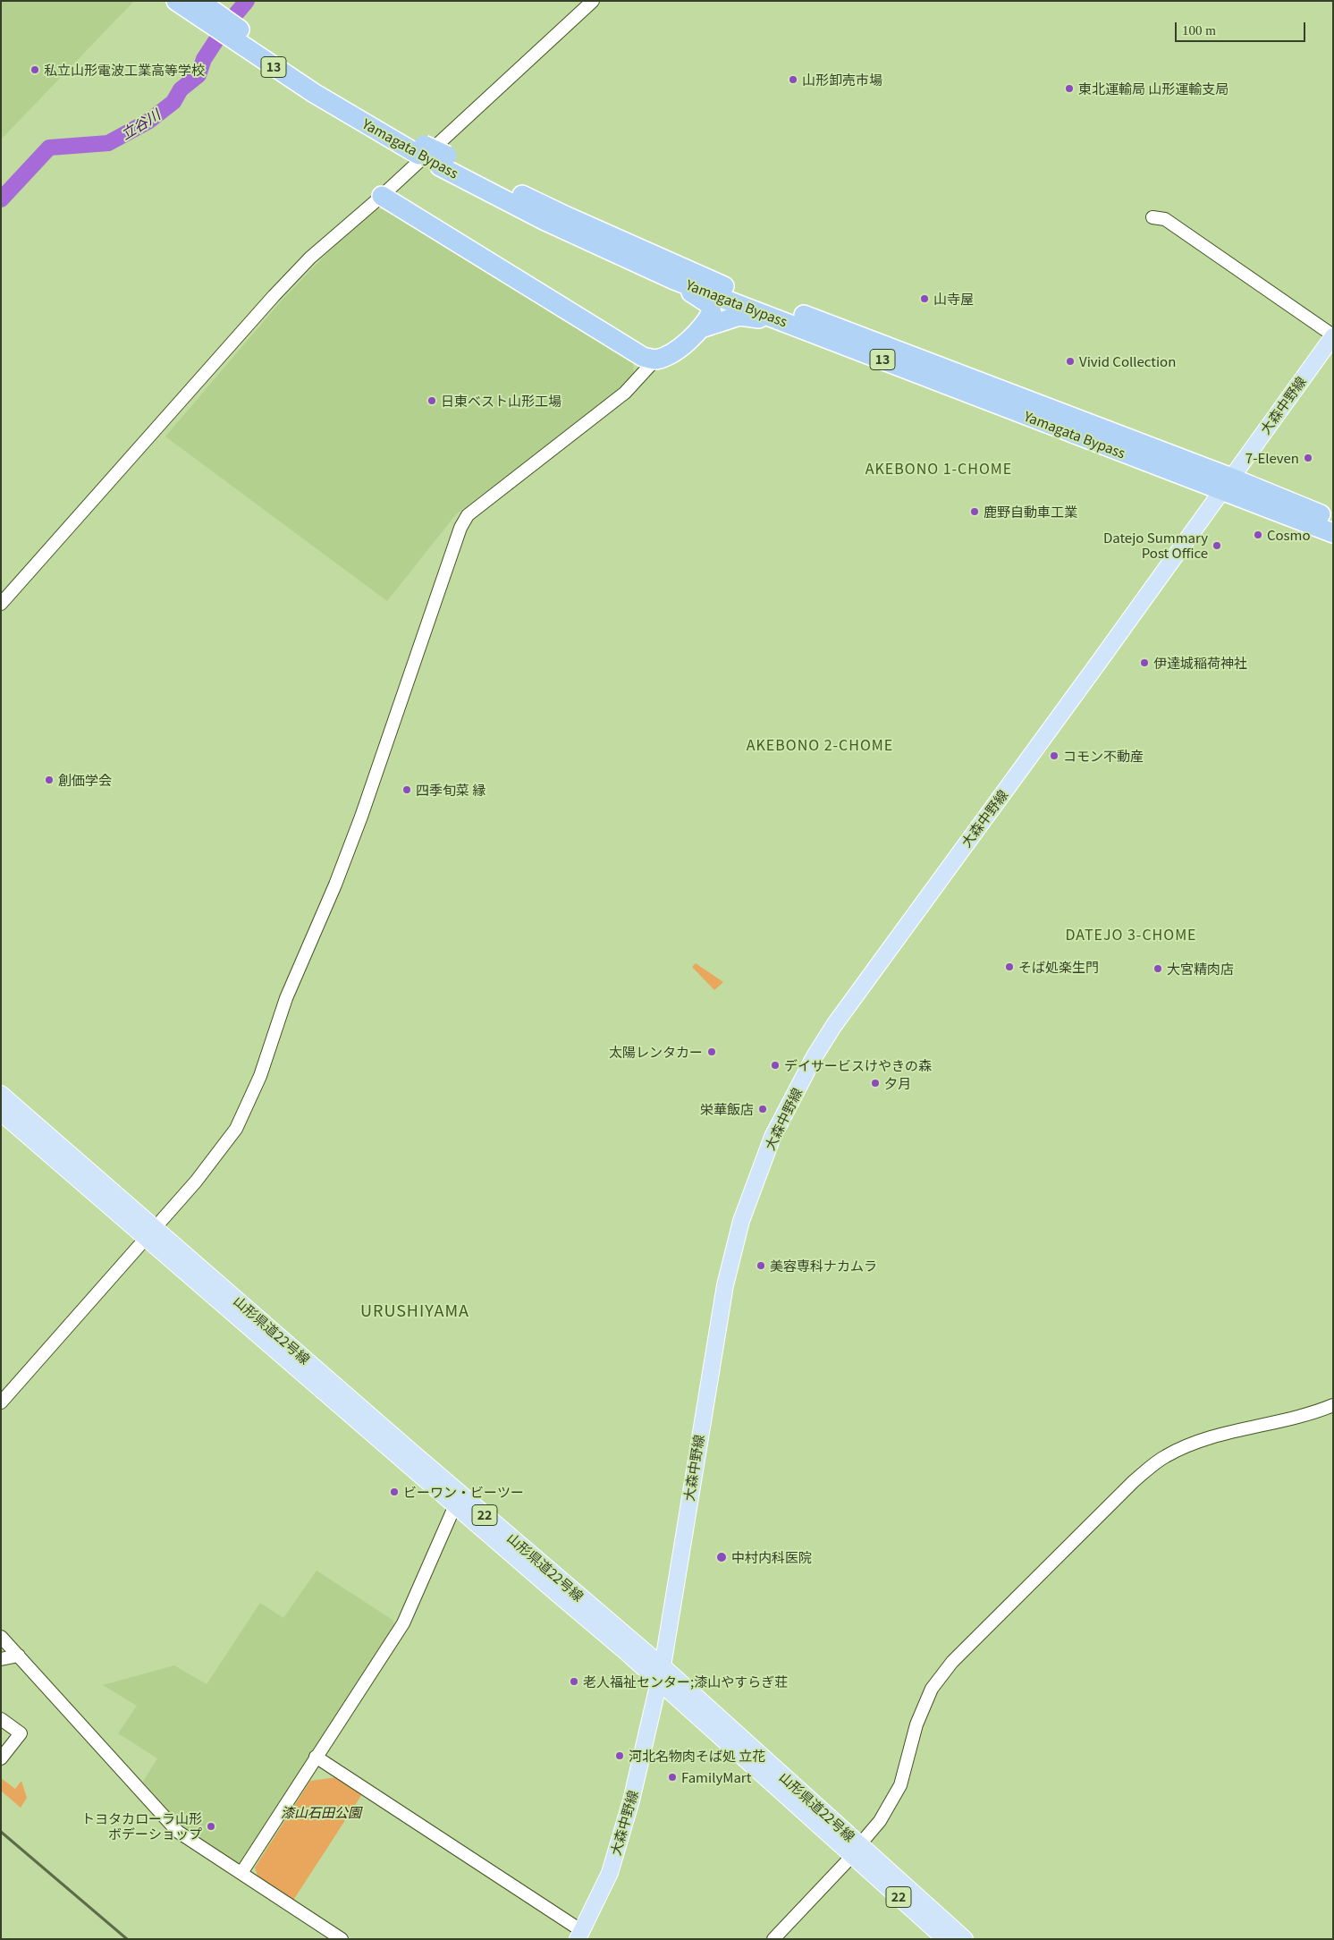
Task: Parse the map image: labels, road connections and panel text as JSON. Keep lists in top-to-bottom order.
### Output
{
  "streets": {
    "highway": ["13", "Yamagata Bypass"],
    "main road": ["大森中野線", "山形県道22号線", "22"]
  },
  "crossings": [
    ["Yamagata Bypass", "大森中野線"],
    ["大森中野線", "山形県道22号線"]
  ],
  "districts": [
    "AKEBONO 1-CHOME",
    "AKEBONO 2-CHOME",
    "DATEJO 3-CHOME",
    "URUSHIYAMA"
  ],
  "water": ["立谷川"],
  "parks": ["漆山石田公園"],
  "places": [
    "私立山形電波工業高等学校",
    "山形卸売市場",
    "東北運輸局 山形運輸支局",
    "山寺屋",
    "Vivid Collection",
    "日東ベスト山形工場",
    "7-Eleven",
    "鹿野自動車工業",
    "Cosmo",
    "Datejo Summary Post Office",
    "伊達城稲荷神社",
    "コモン不動産",
    "創価学会",
    "四季旬菜 縁",
    "そば処楽生門",
    "大宮精肉店",
    "太陽レンタカー",
    "デイサービスけやきの森",
    "夕月",
    "栄華飯店",
    "美容専科ナカムラ",
    "ビーワン・ビーツー",
    "中村内科医院",
    "老人福祉センター;漆山やすらぎ荘",
    "河北名物肉そば処 立花",
    "FamilyMart",
    "トヨタカローラ山形 ボデーショップ"
  ],
  "scale_bar": "100 m"
}
